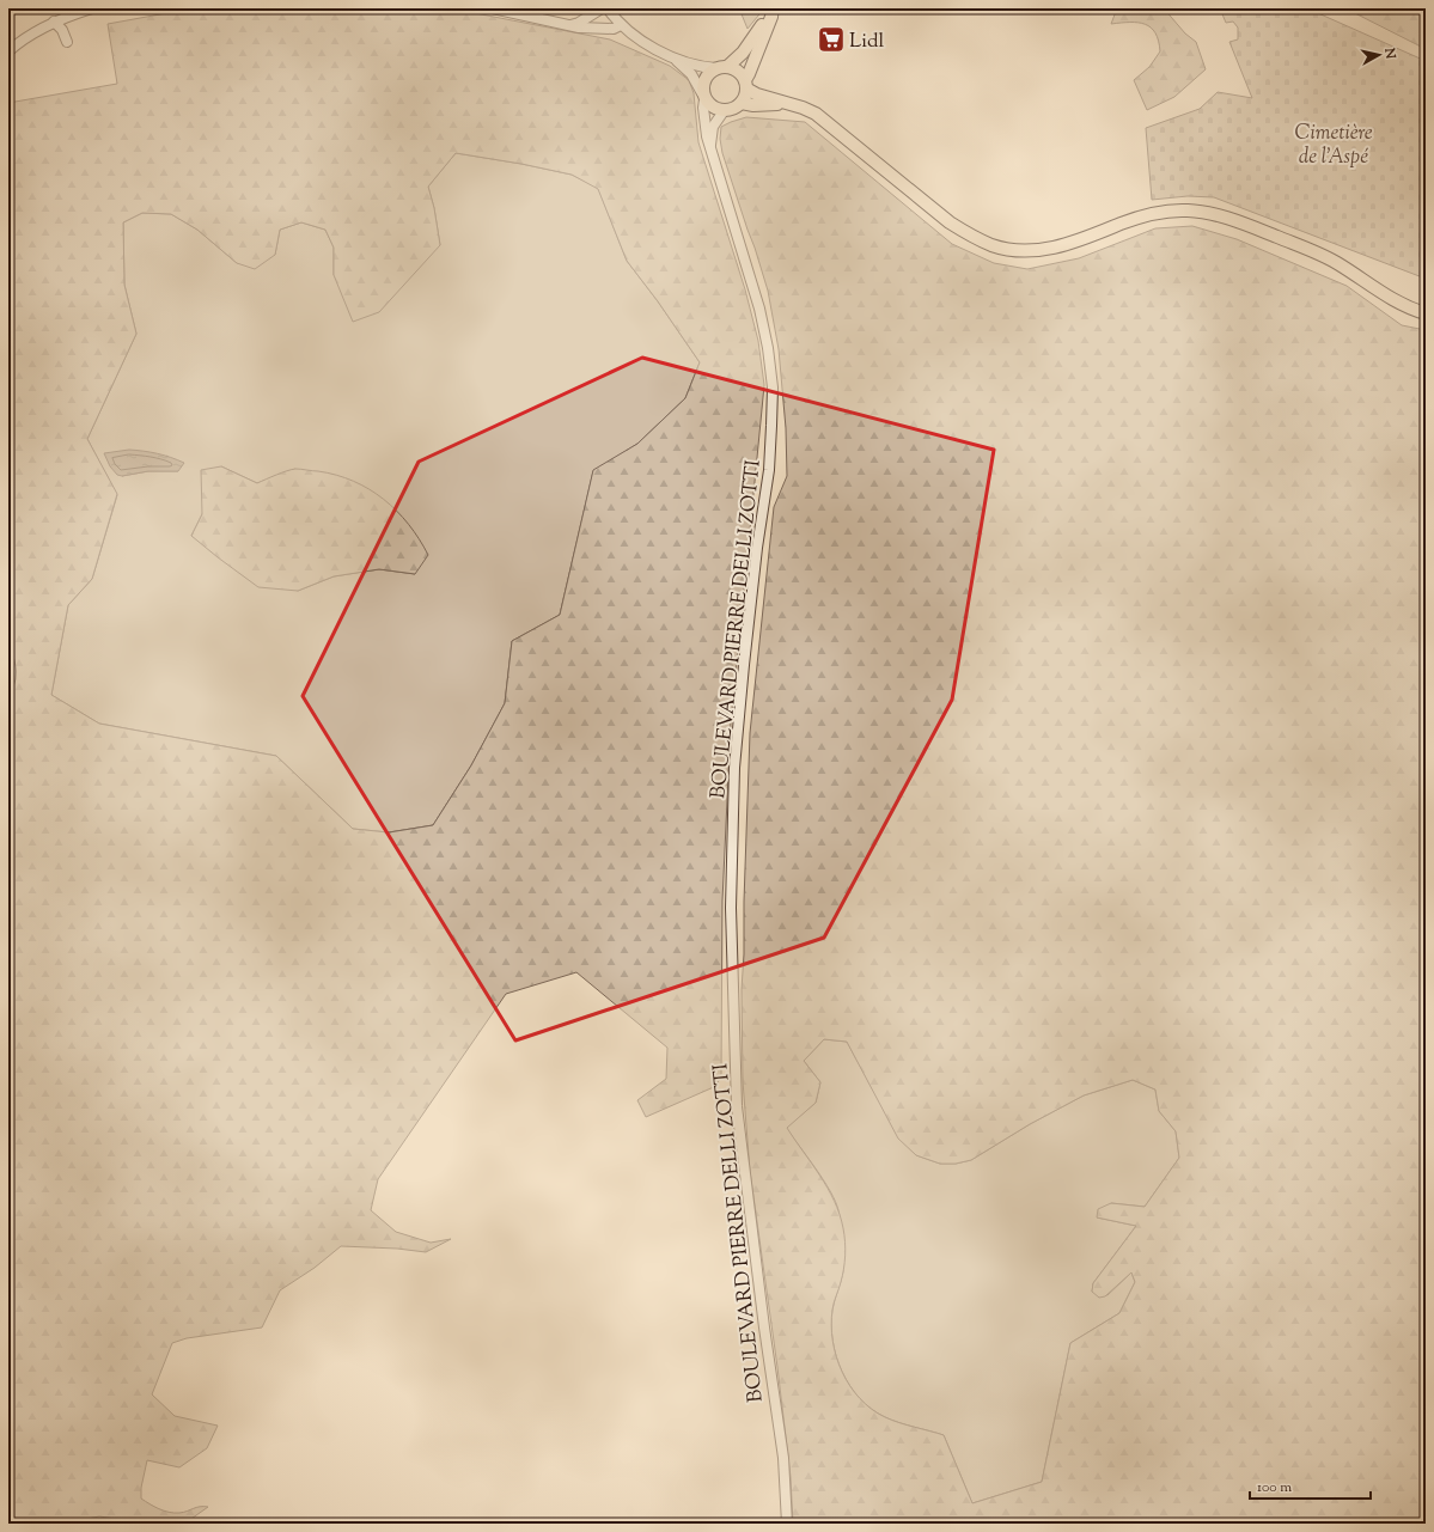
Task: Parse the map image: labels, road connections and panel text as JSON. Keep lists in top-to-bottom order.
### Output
{
  "streets": {
    "street": ["BOULEVARD PIERRE DELLI ZOTTI"]
  },
  "parks": ["Cimetière de l'Aspé"],
  "places": {
    "supermarket": ["Lidl"]
  },
  "scale_bar": "100 m",
  "north": "right"
}
